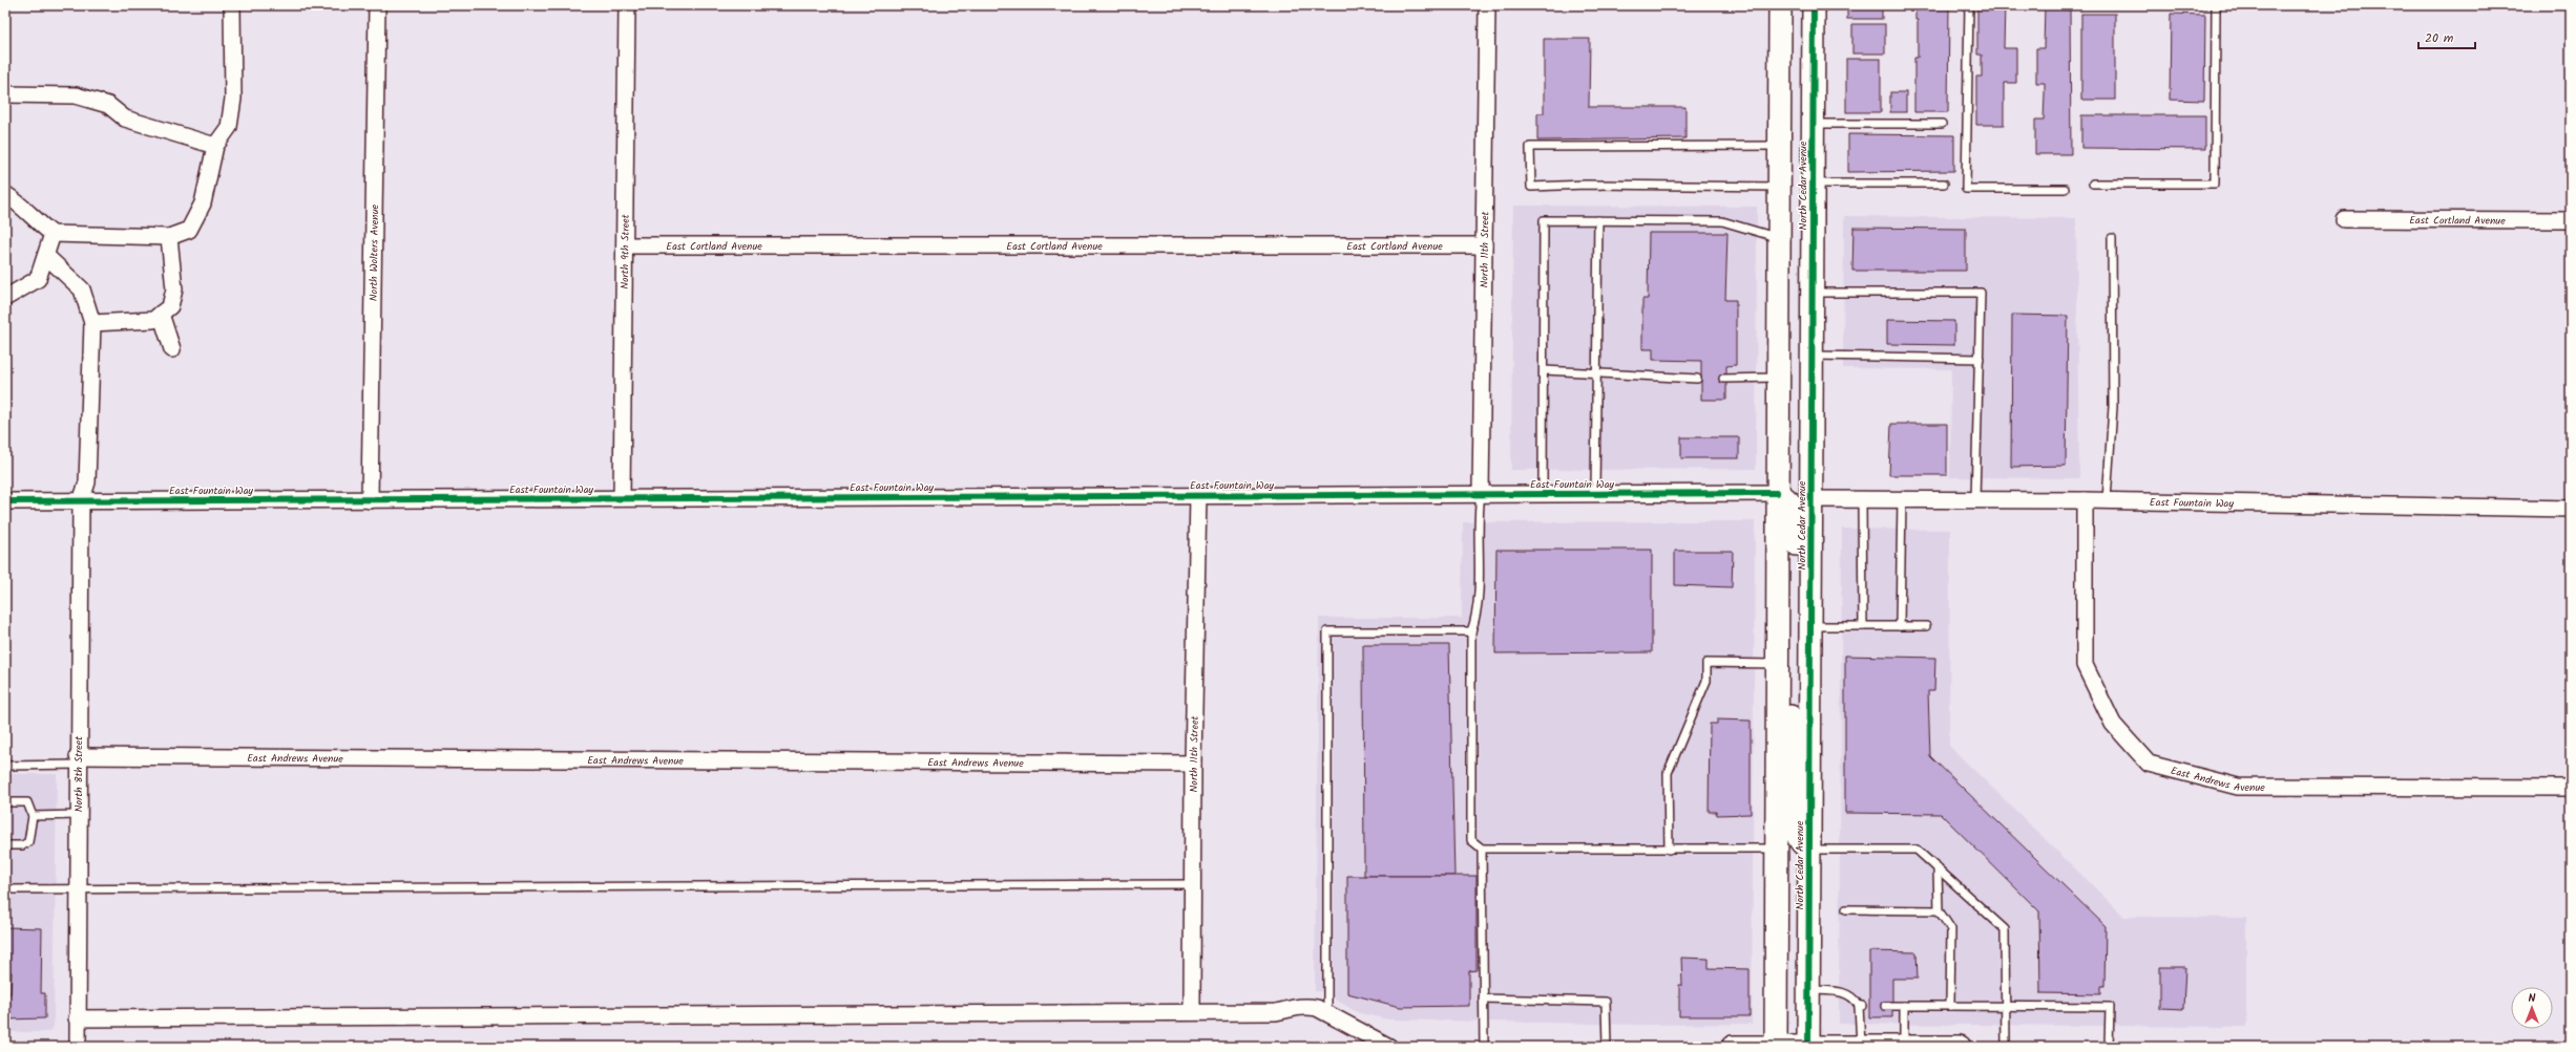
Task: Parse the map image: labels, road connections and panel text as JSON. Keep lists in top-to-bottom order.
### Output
{
  "streets": {
    "main road": ["North Cedar Avenue"],
    "street": [
      "East Cortland Avenue",
      "North 11th Street",
      "North 9th Street",
      "North Wolters Avenue",
      "East Fountain Way",
      "East Andrews Avenue",
      "North 8th Street"
    ]
  },
  "crossings": [
    ["North Cedar Avenue", "East Fountain Way"],
    ["East Cortland Avenue", "North 11th Street"],
    ["East Cortland Avenue", "North 9th Street"],
    ["North 11th Street", "East Fountain Way"],
    ["North 11th Street", "East Andrews Avenue"],
    ["North 9th Street", "East Fountain Way"],
    ["North Wolters Avenue", "East Fountain Way"],
    ["East Fountain Way", "East Andrews Avenue"],
    ["East Fountain Way", "North 8th Street"],
    ["East Andrews Avenue", "North 8th Street"]
  ],
  "scale_bar": "20 m",
  "north": "top"
}
